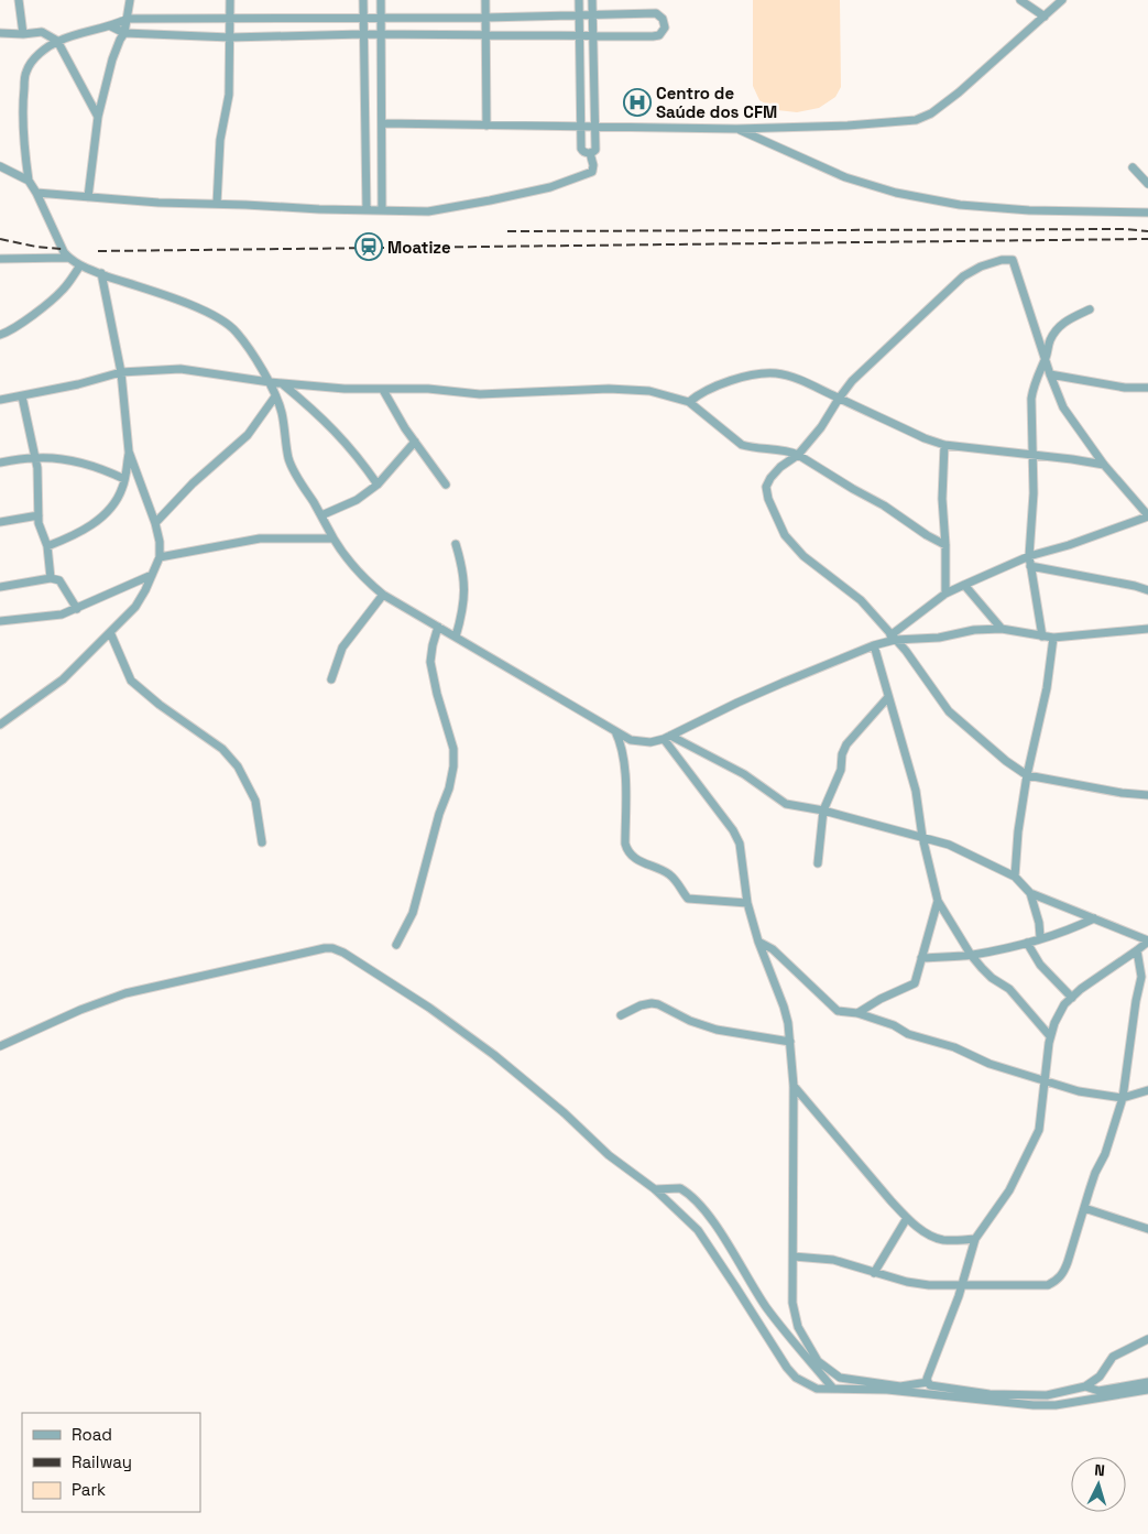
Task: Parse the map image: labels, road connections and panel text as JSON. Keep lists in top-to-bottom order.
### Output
{
  "places": {
    "hospital": ["Centro de Saúde dos CFM"],
    "station": ["Moatize"]
  },
  "legend": ["Road", "Railway", "Park"],
  "north": "top"
}
